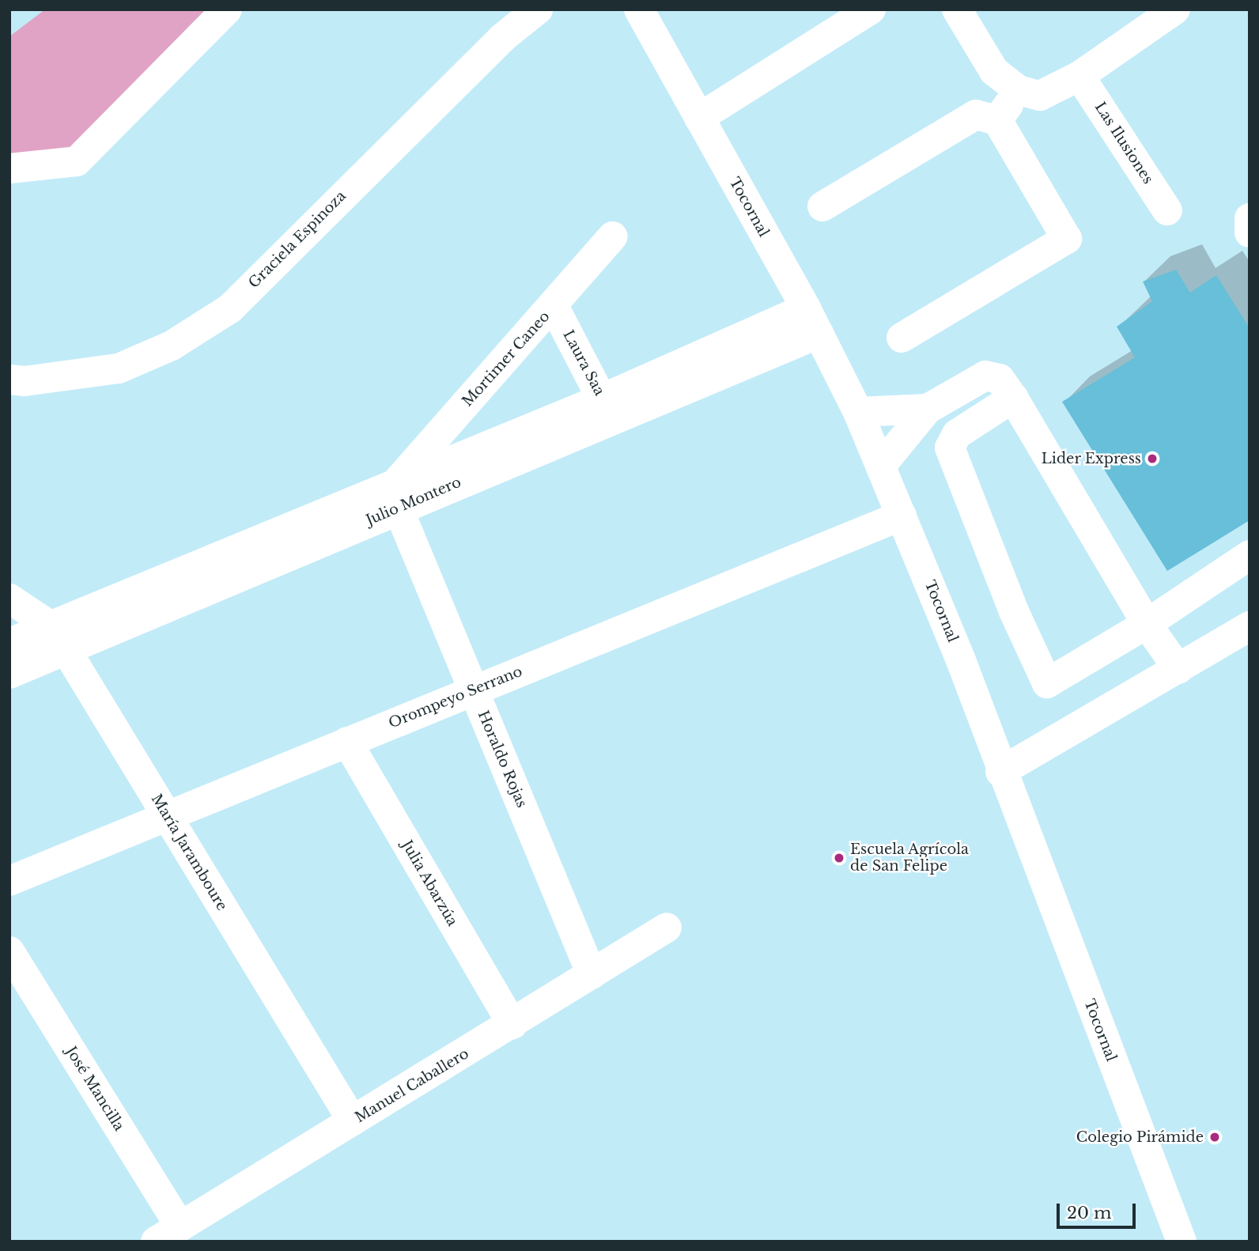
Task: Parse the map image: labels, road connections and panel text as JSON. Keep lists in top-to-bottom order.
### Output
{
  "streets": {
    "street": [
      "Las Ilusiones",
      "Tocornal",
      "Graciela Espinoza",
      "Mortimer Caneo",
      "Laura Saa",
      "Julio Montero",
      "Orompeyo Serrano",
      "Horaldo Rojas",
      "María Jaramboure",
      "Julia Abarzúa",
      "Manuel Caballero",
      "José Mancilla"
    ]
  },
  "crossings": [
    ["Tocornal", "Julio Montero"],
    ["Tocornal", "Orompeyo Serrano"],
    ["Mortimer Caneo", "Laura Saa"],
    ["Mortimer Caneo", "Julio Montero"],
    ["Mortimer Caneo", "Horaldo Rojas"],
    ["Laura Saa", "Julio Montero"],
    ["Julio Montero", "Horaldo Rojas"],
    ["Julio Montero", "María Jaramboure"],
    ["Orompeyo Serrano", "Horaldo Rojas"],
    ["Orompeyo Serrano", "María Jaramboure"],
    ["Orompeyo Serrano", "Julia Abarzúa"],
    ["Horaldo Rojas", "Manuel Caballero"],
    ["María Jaramboure", "Manuel Caballero"],
    ["Julia Abarzúa", "Manuel Caballero"],
    ["Manuel Caballero", "José Mancilla"]
  ],
  "places": ["Lider Express", "Escuela Agrícola de San Felipe", "Colegio Pirámide"],
  "scale_bar": "20 m"
}
